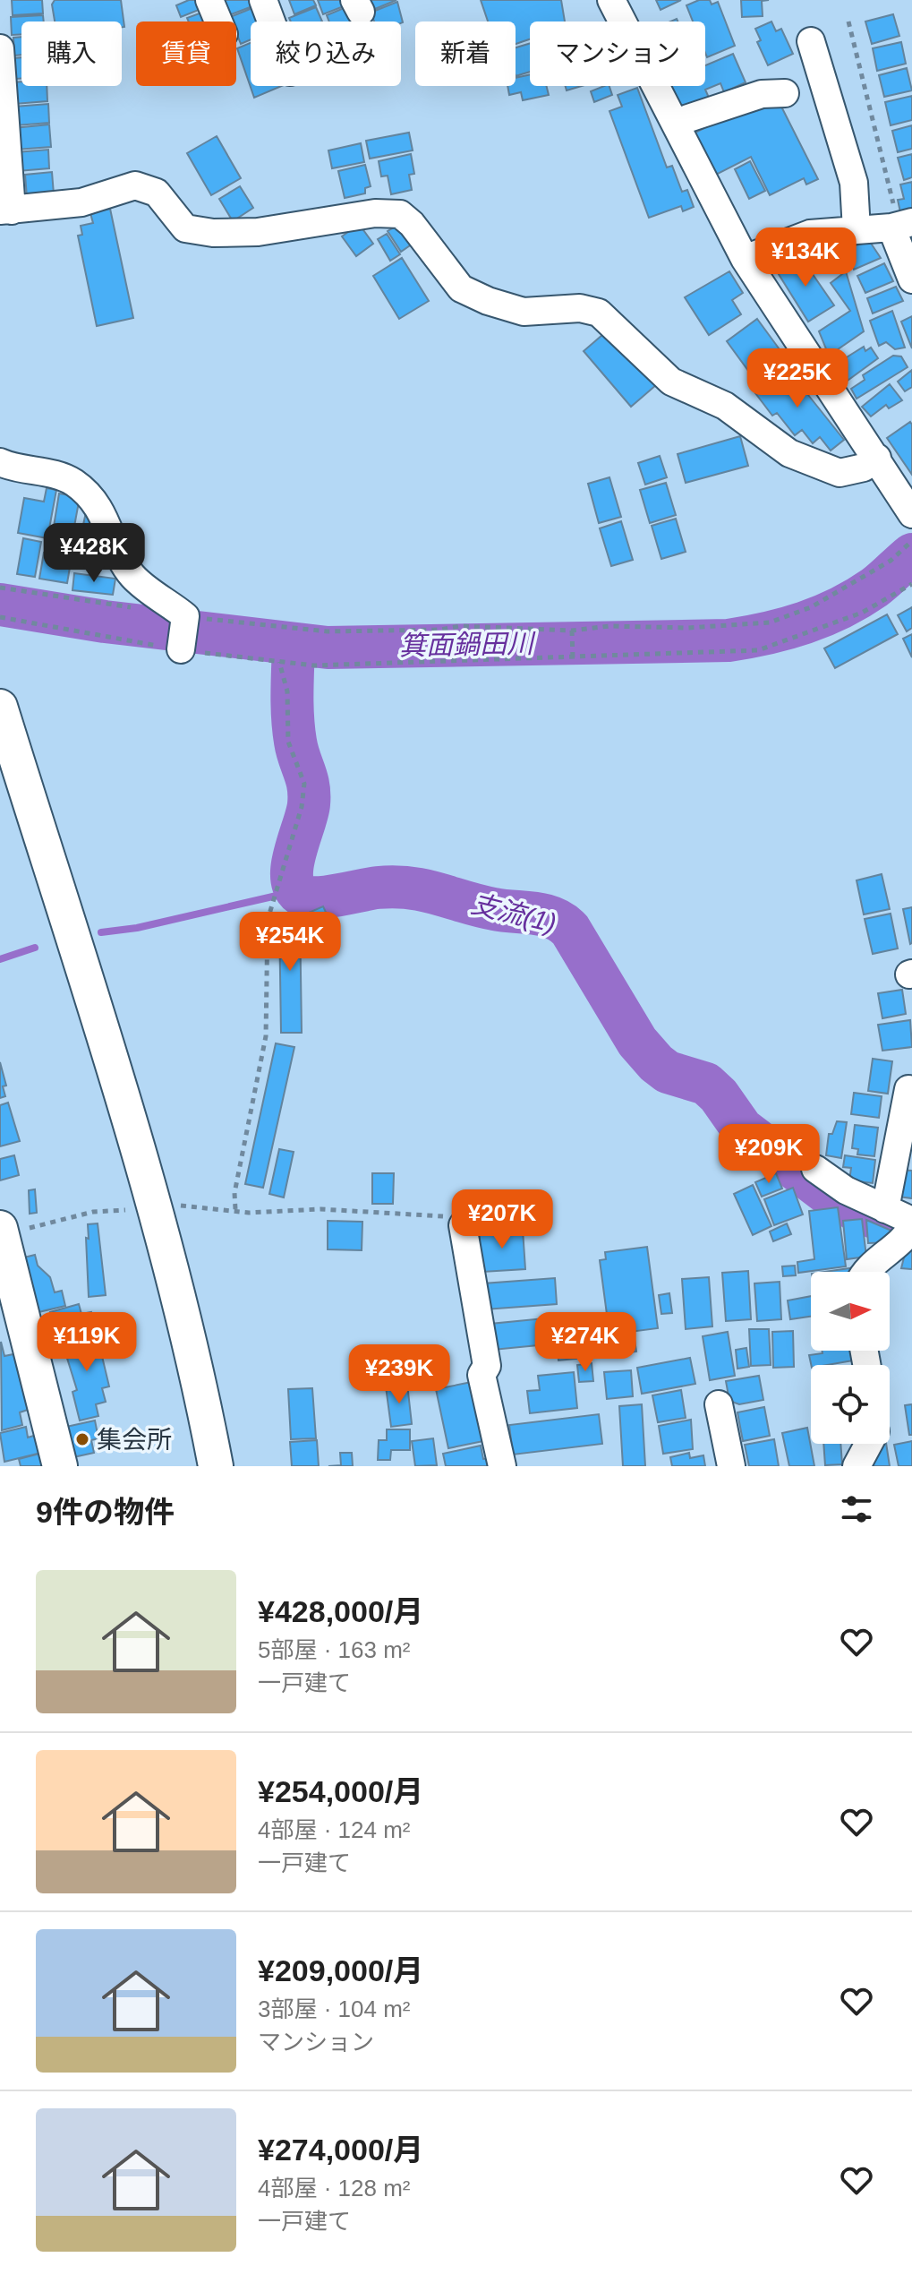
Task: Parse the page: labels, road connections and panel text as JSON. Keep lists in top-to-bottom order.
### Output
{
  "water": ["箕面鍋田川", "支流(1)"],
  "places": ["集会所"],
  "north": "right",
  "page": {
    "chip": [
      "購入",
      "賃貸",
      "絞り込み",
      "新着",
      "マンション"
    ],
    "price": [
      "¥134K",
      "¥225K",
      "¥428K",
      "¥254K",
      "¥209K",
      "¥207K",
      "¥119K",
      "¥274K",
      "¥239K"
    ],
    "heading": "9件の物件",
    "list": [
      {
        "name": "¥428,000/月",
        "note": "5部屋 · 163 m² · 一戸建て"
      },
      {
        "name": "¥254,000/月",
        "note": "4部屋 · 124 m² · 一戸建て"
      },
      {
        "name": "¥209,000/月",
        "note": "3部屋 · 104 m² · マンション"
      },
      {
        "name": "¥274,000/月",
        "note": "4部屋 · 128 m² · 一戸建て"
      }
    ]
  }
}
